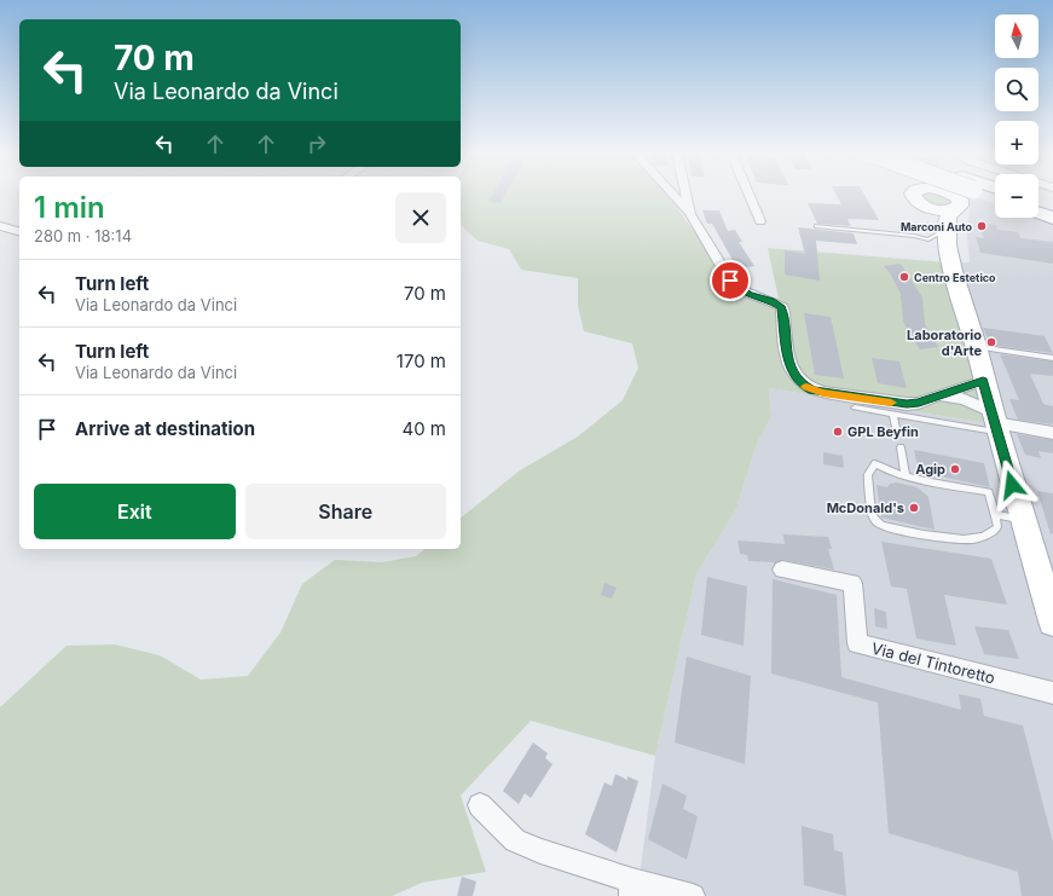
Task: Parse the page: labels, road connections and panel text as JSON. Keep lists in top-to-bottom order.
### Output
{
  "streets": {
    "street": ["Via del Tintoretto"]
  },
  "places": [
    "Marconi Auto",
    "Centro Estetico",
    "Laboratorio d'Arte",
    "GPL Beyfin",
    "Agip",
    "McDonald's"
  ],
  "north": "top",
  "page": {
    "map_buttons": ["+", "−"],
    "turn": ["70 m", "Via Leonardo da Vinci"],
    "heading": ["1 min", "280 m · 18:14"],
    "list": [
      {
        "name": "Turn left",
        "note": "Via Leonardo da Vinci",
        "value": "70 m"
      },
      {
        "name": "Turn left",
        "note": "Via Leonardo da Vinci",
        "value": "170 m"
      },
      {
        "name": "Arrive at destination",
        "value": "40 m"
      }
    ],
    "buttons": ["Exit", "Share"]
  }
}
